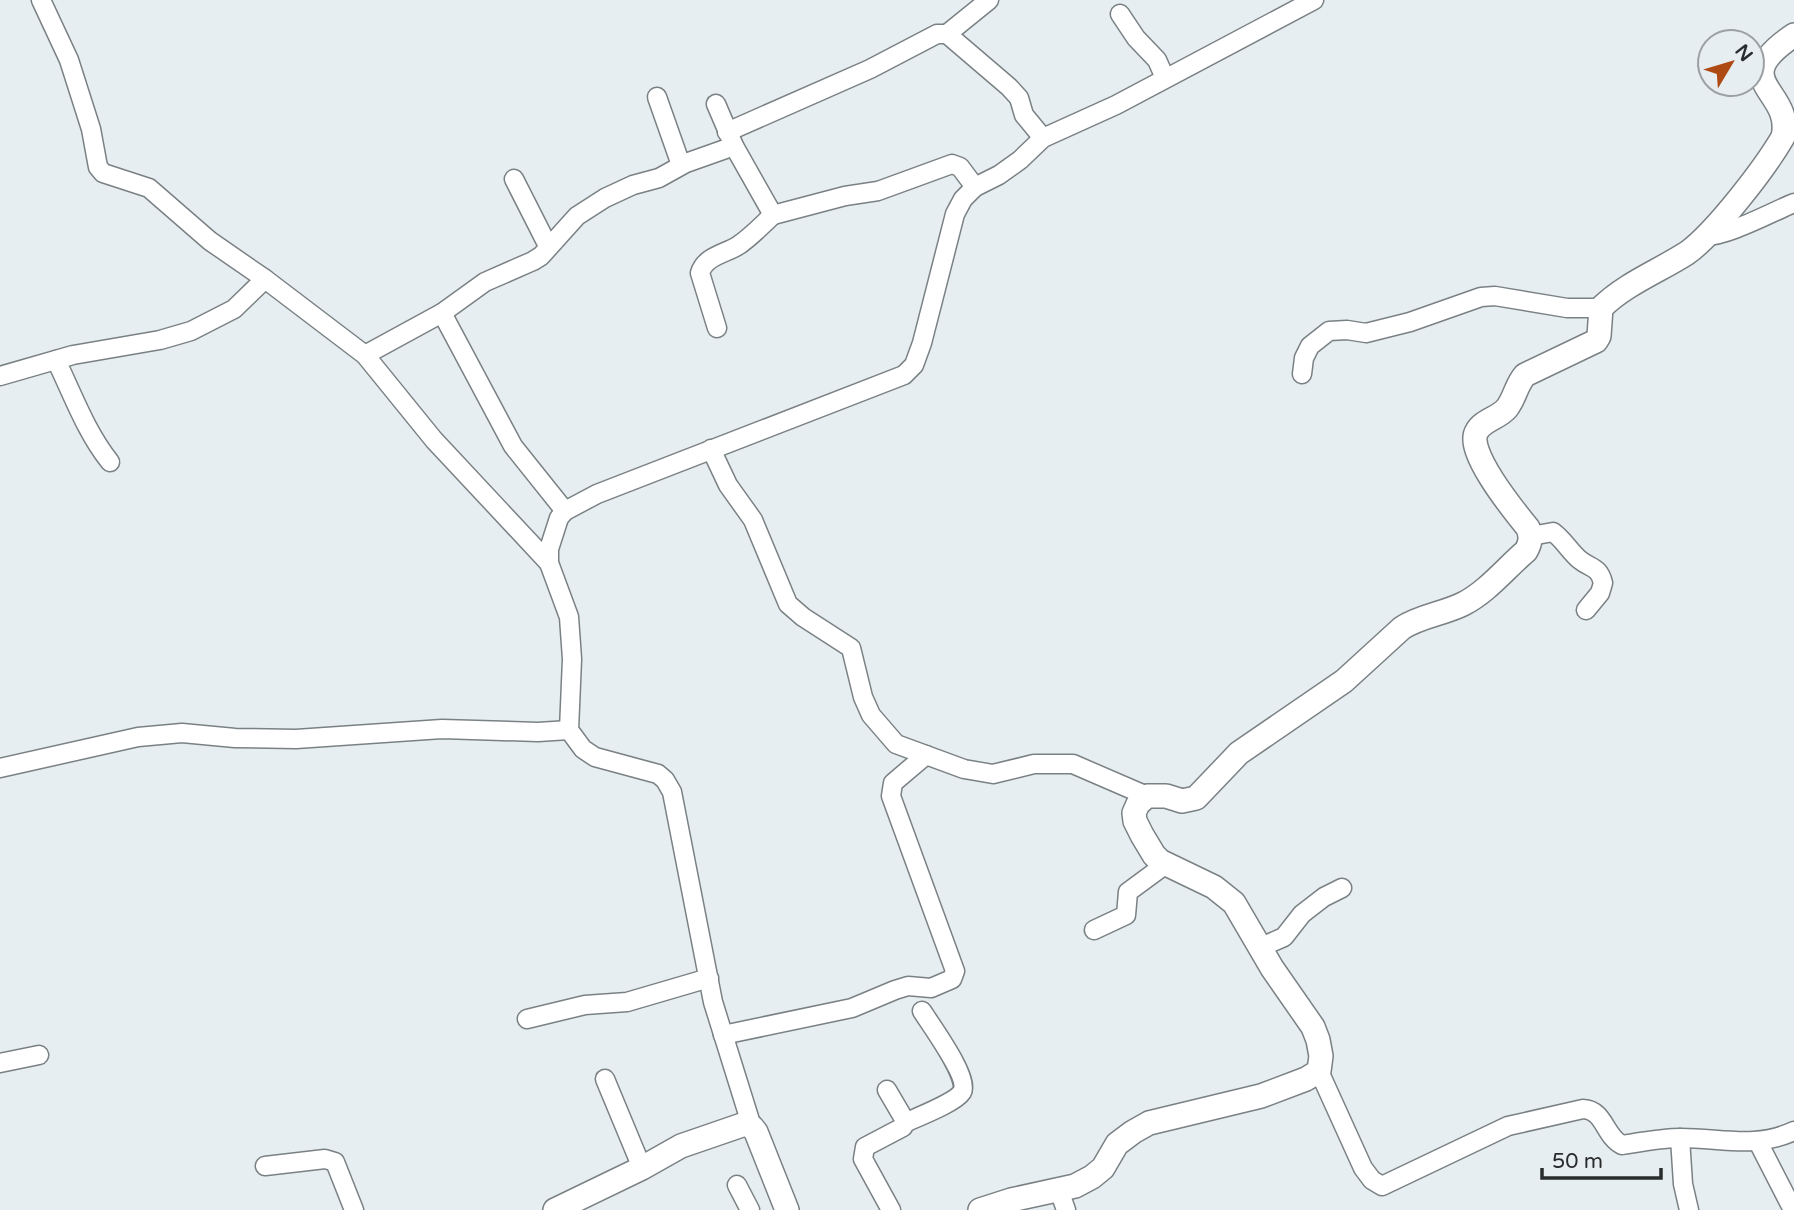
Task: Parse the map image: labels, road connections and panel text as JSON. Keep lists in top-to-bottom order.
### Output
{
  "scale_bar": "50 m",
  "north": "top right"
}
